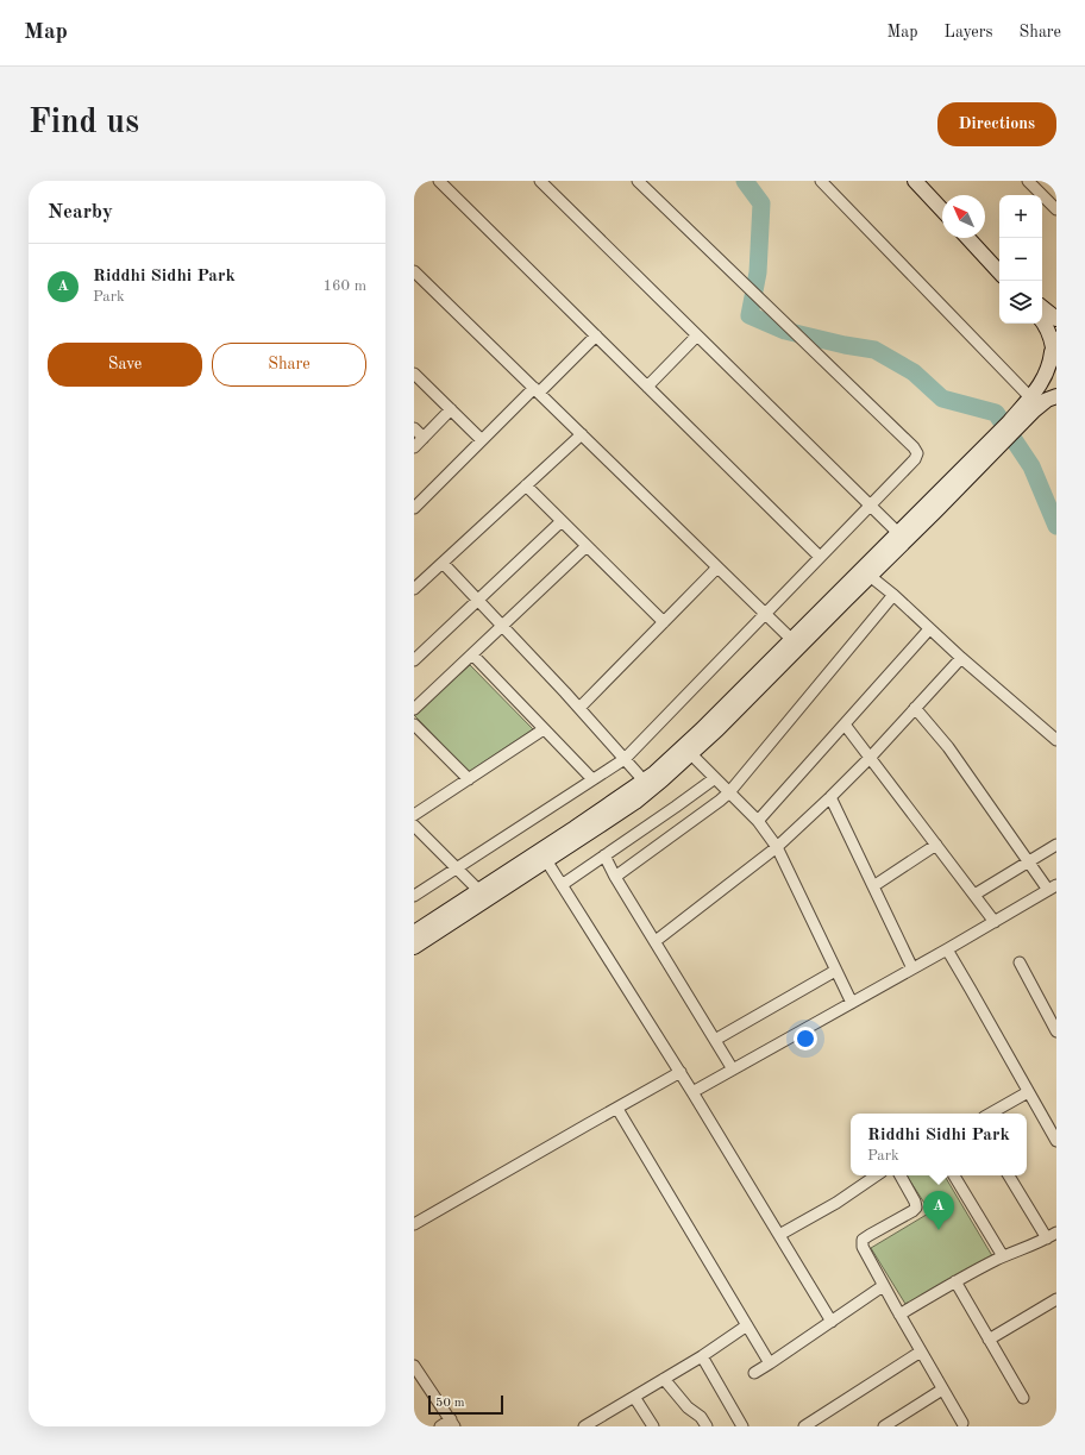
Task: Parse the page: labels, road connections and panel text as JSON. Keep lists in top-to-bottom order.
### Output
{
  "scale_bar": "50 m",
  "north": "top left",
  "page": {
    "header": "Map",
    "nav": ["Map", "Layers", "Share"],
    "buttons": [
      "Directions",
      ["Save", "Share"]
    ],
    "title": "Find us",
    "heading": "Nearby",
    "map_buttons": ["+", "−"],
    "list": [
      {
        "mark": "A",
        "name": "Riddhi Sidhi Park",
        "note": "Park",
        "value": "160 m"
      }
    ],
    "popup": ["Riddhi Sidhi Park", "Park"],
    "pins": "A",
    "scale": "50 m"
  }
}
